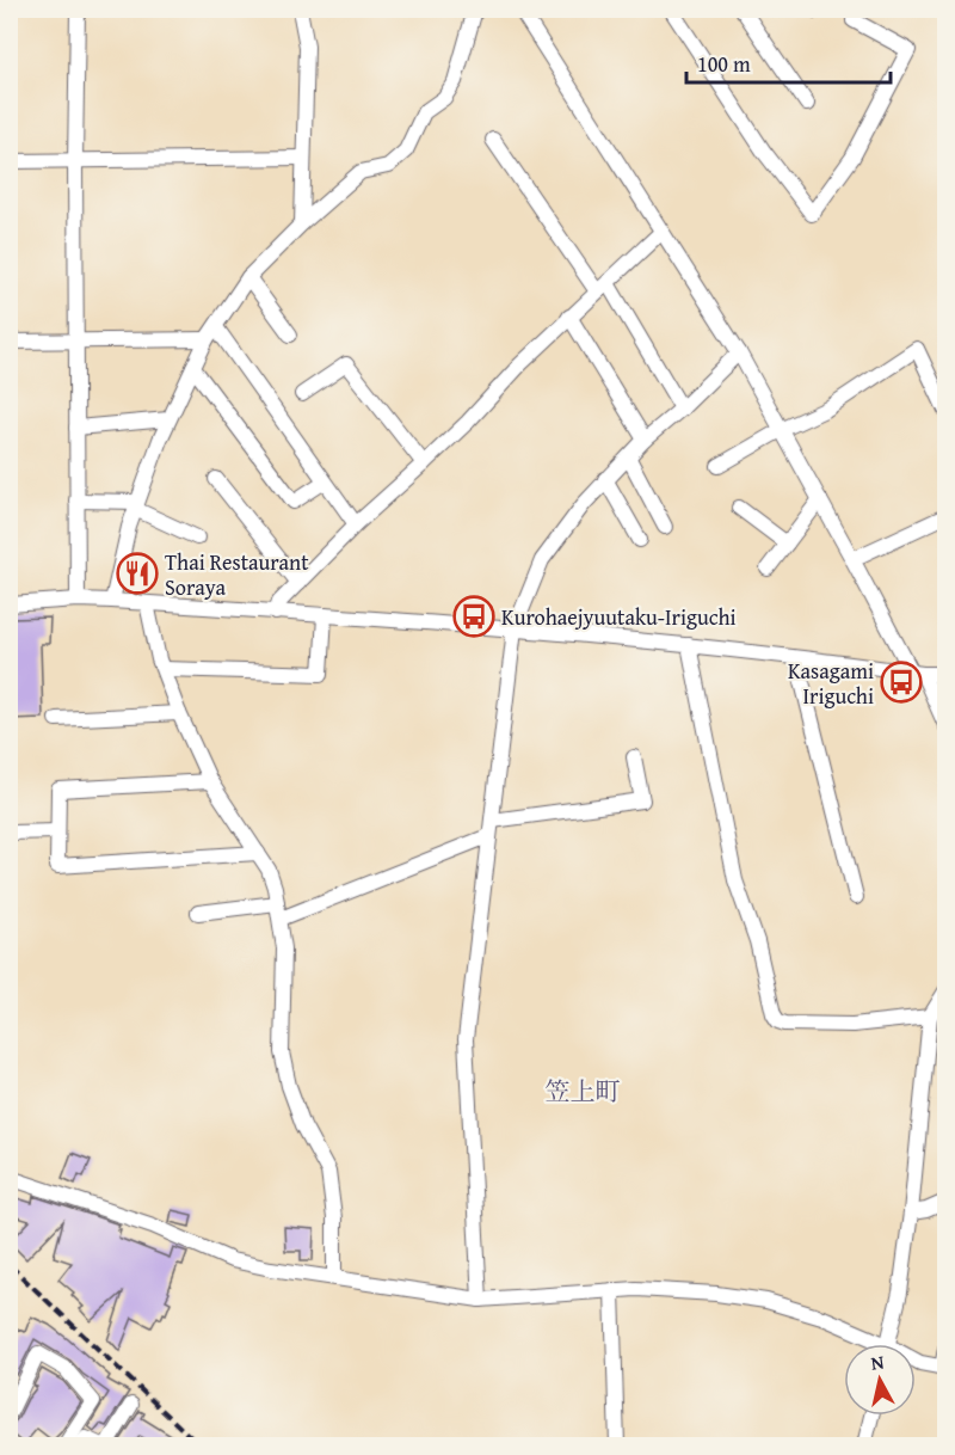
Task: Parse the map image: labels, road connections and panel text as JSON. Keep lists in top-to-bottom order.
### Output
{
  "districts": ["笠上町"],
  "places": {
    "restaurant": ["Thai Restaurant Soraya"],
    "bus stop": ["Kurohaejyuutaku-Iriguchi", "Kasagami Iriguchi"]
  },
  "scale_bar": "100 m",
  "north": "top"
}
